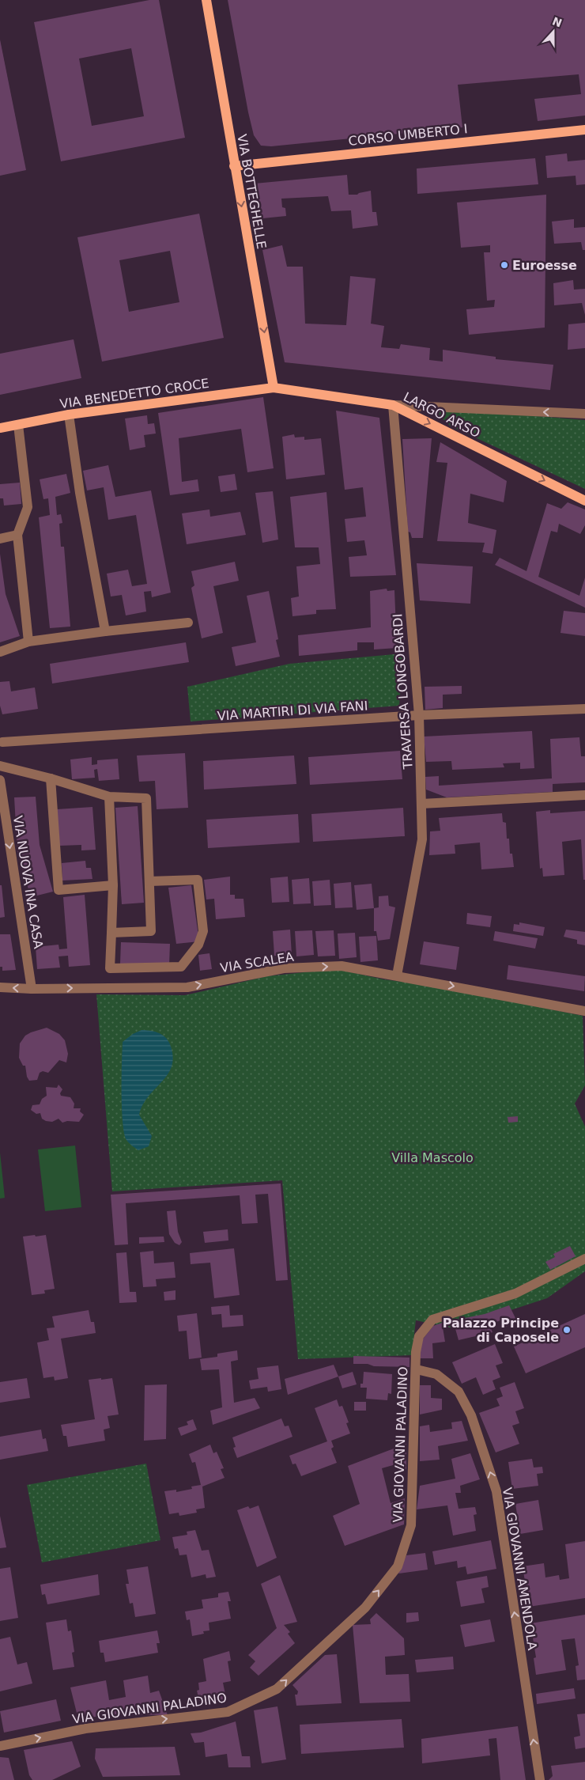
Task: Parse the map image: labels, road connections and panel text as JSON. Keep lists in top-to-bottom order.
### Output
{
  "streets": {
    "main road": [
      "CORSO UMBERTO I",
      "VIA BOTTEGHELLE",
      "VIA BENEDETTO CROCE",
      "LARGO ARSO"
    ],
    "street": [
      "TRAVERSA LONGOBARDI",
      "VIA MARTIRI DI VIA FANI",
      "VIA NUOVA INA CASA",
      "VIA SCALEA",
      "VIA GIOVANNI PALADINO",
      "VIA GIOVANNI AMENDOLA"
    ]
  },
  "crossings": [
    ["CORSO UMBERTO I", "VIA BOTTEGHELLE"],
    ["VIA BOTTEGHELLE", "VIA BENEDETTO CROCE"],
    ["VIA BENEDETTO CROCE", "LARGO ARSO"],
    ["VIA BENEDETTO CROCE", "TRAVERSA LONGOBARDI"],
    ["LARGO ARSO", "TRAVERSA LONGOBARDI"],
    ["TRAVERSA LONGOBARDI", "VIA MARTIRI DI VIA FANI"],
    ["TRAVERSA LONGOBARDI", "VIA SCALEA"],
    ["VIA NUOVA INA CASA", "VIA SCALEA"],
    ["VIA GIOVANNI PALADINO", "VIA GIOVANNI AMENDOLA"]
  ],
  "one_way": [
    "VIA BOTTEGHELLE",
    "VIA NUOVA INA CASA",
    "VIA SCALEA",
    "VIA GIOVANNI PALADINO",
    "VIA GIOVANNI AMENDOLA"
  ],
  "parks": ["Villa Mascolo"],
  "places": ["Euroesse", "Palazzo Principe di Caposele"],
  "north": "top"
}
